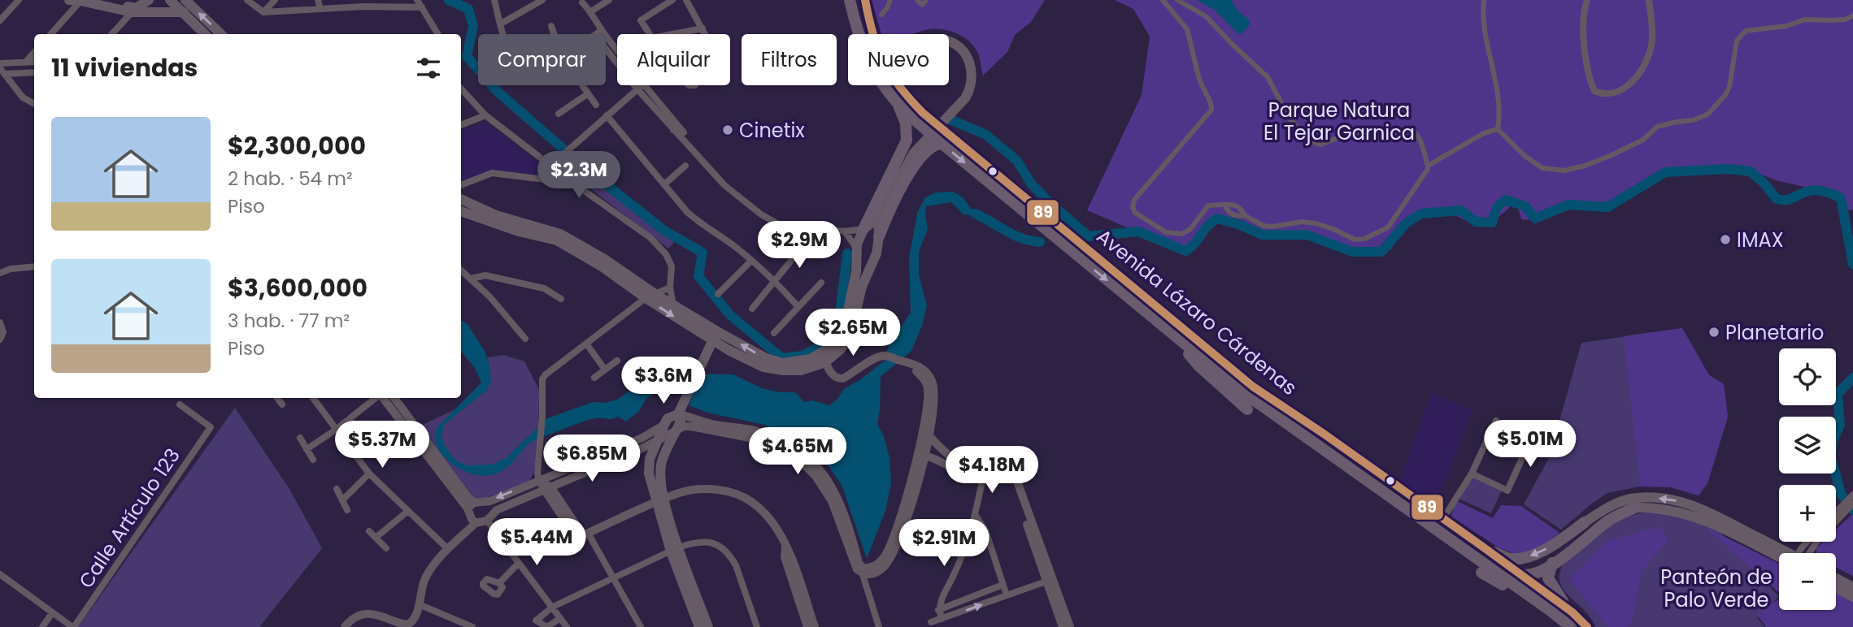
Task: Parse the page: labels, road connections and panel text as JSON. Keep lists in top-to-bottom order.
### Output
{
  "streets": {
    "highway": ["Avenida Lázaro Cárdenas"],
    "street": ["Calle Artículo 123"]
  },
  "parks": ["Parque Natura El Tejar Garnica", "Panteón de Palo Verde"],
  "places": ["Cinetix", "IMAX", "Planetario"],
  "lines": ["transit line 89"],
  "page": {
    "chip": [
      "Comprar",
      "Alquilar",
      "Filtros",
      "Nuevo"
    ],
    "heading": "11 viviendas",
    "list": [
      {
        "name": "$2,300,000",
        "note": "2 hab. · 54 m² · Piso"
      },
      {
        "name": "$3,600,000",
        "note": "3 hab. · 77 m² · Piso"
      }
    ],
    "price": [
      "$2.3M",
      "$2.9M",
      "$2.65M",
      "$3.6M",
      "$5.01M",
      "$5.37M",
      "$4.65M",
      "$6.85M",
      "$4.18M",
      "$5.44M",
      "$2.91M"
    ],
    "map_buttons": ["+", "−"]
  }
}
